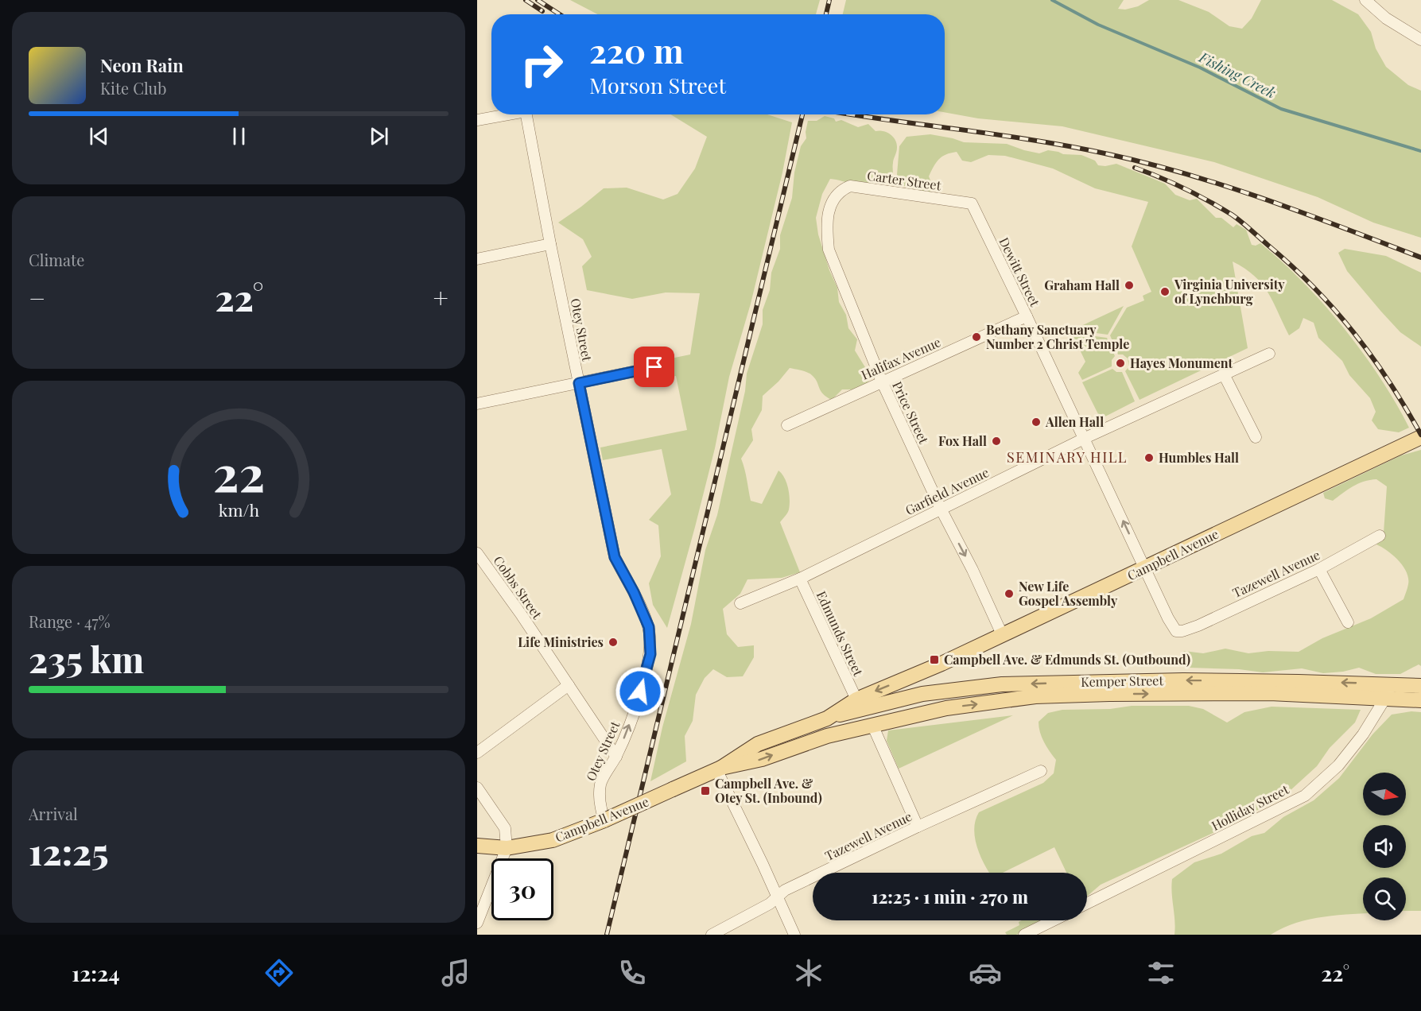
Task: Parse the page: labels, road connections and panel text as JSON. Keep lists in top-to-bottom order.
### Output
{
  "streets": {
    "main road": ["Campbell Avenue", "Kemper Street"],
    "street": [
      "Carter Street",
      "Dewitt Street",
      "Otey Street",
      "Halifax Avenue",
      "Price Street",
      "Garfield Avenue",
      "Tazewell Avenue",
      "Cobbs Street",
      "Edmunds Street",
      "Holliday Street"
    ]
  },
  "crossings": [
    ["Carter Street", "Dewitt Street"],
    ["Carter Street", "Price Street"],
    ["Dewitt Street", "Halifax Avenue"],
    ["Dewitt Street", "Garfield Avenue"],
    ["Dewitt Street", "Campbell Avenue"],
    ["Dewitt Street", "Tazewell Avenue"],
    ["Otey Street", "Campbell Avenue"],
    ["Otey Street", "Cobbs Street"],
    ["Halifax Avenue", "Price Street"],
    ["Price Street", "Garfield Avenue"],
    ["Price Street", "Campbell Avenue"],
    ["Garfield Avenue", "Edmunds Street"],
    ["Campbell Avenue", "Edmunds Street"],
    ["Campbell Avenue", "Kemper Street"],
    ["Kemper Street", "Holliday Street"]
  ],
  "one_way": ["Otey Street"],
  "districts": ["SEMINARY HILL"],
  "water": ["Fishing Creek"],
  "places": {
    "other": [
      "Graham Hall",
      "Virginia University of Lynchburg",
      "Bethany Sanctuary Number 2 Christ Temple",
      "Hayes Monument",
      "Allen Hall",
      "Fox Hall",
      "Humbles Hall",
      "New Life Gospel Assembly",
      "Life Ministries"
    ],
    "transit": ["Campbell Ave. & Edmunds St. (Outbound)", "Campbell Ave. & Otey St. (Inbound)"]
  },
  "north": "right",
  "page": {
    "turn": ["220 m", "Morson Street"],
    "song": ["Neon Rain", "Kite Club"],
    "tile": [
      "Climate",
      ["Range · 47%", "235 km"],
      ["Arrival", "12:25"]
    ],
    "heat": ["−", "22°", "+"],
    "limit": "30",
    "trip": "12:25 · 1 min · 270 m",
    "tabs": ["12:24", "22°"],
    "gauge": ["22", "km/h"]
  }
}
